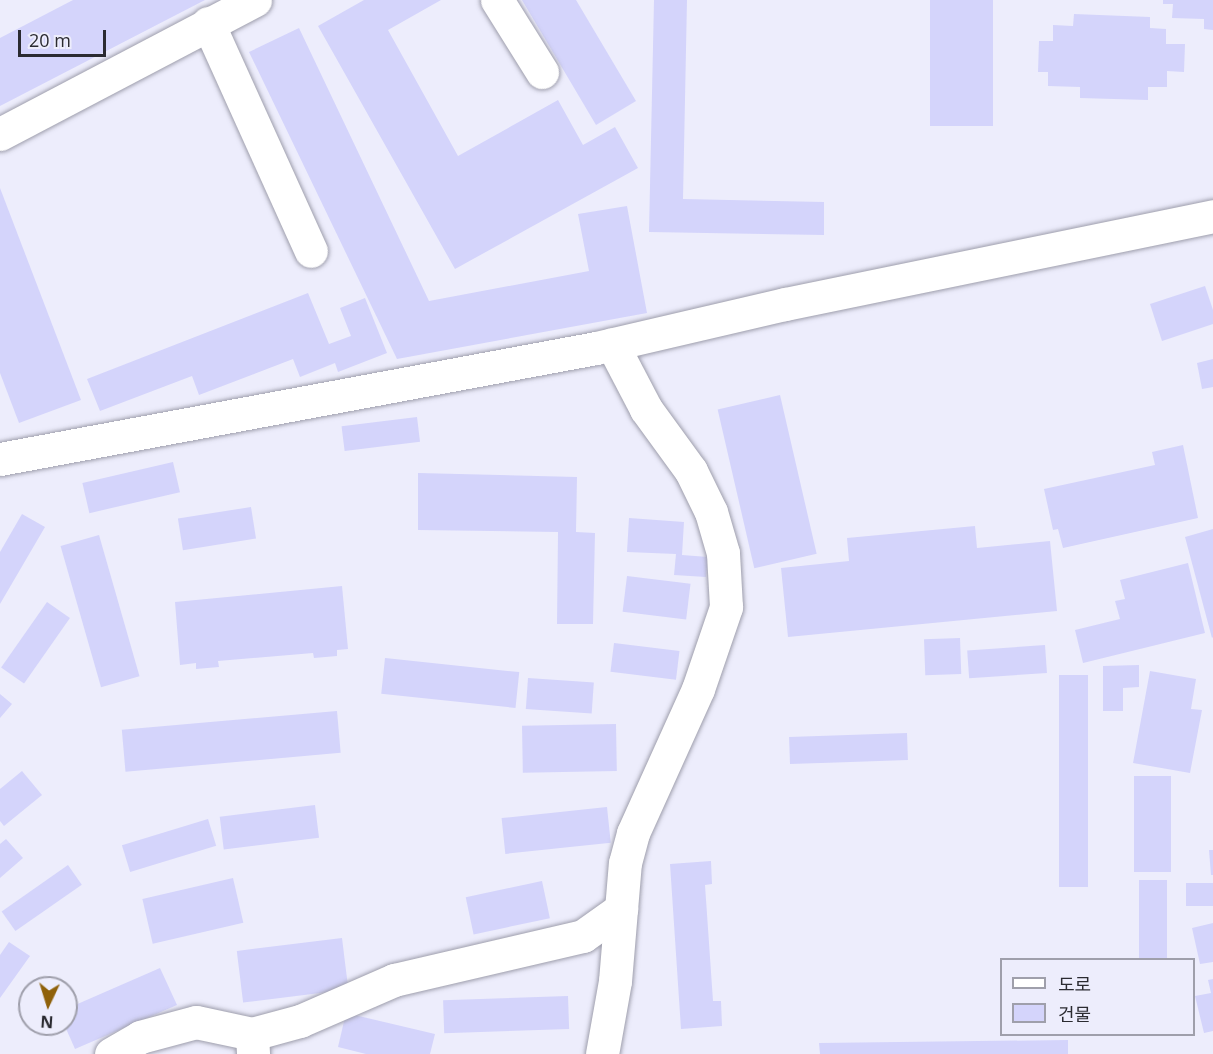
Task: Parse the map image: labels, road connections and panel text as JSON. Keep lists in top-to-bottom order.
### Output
{
  "legend": ["도로", "건물"],
  "scale_bar": "20 m",
  "north": "bottom"
}
